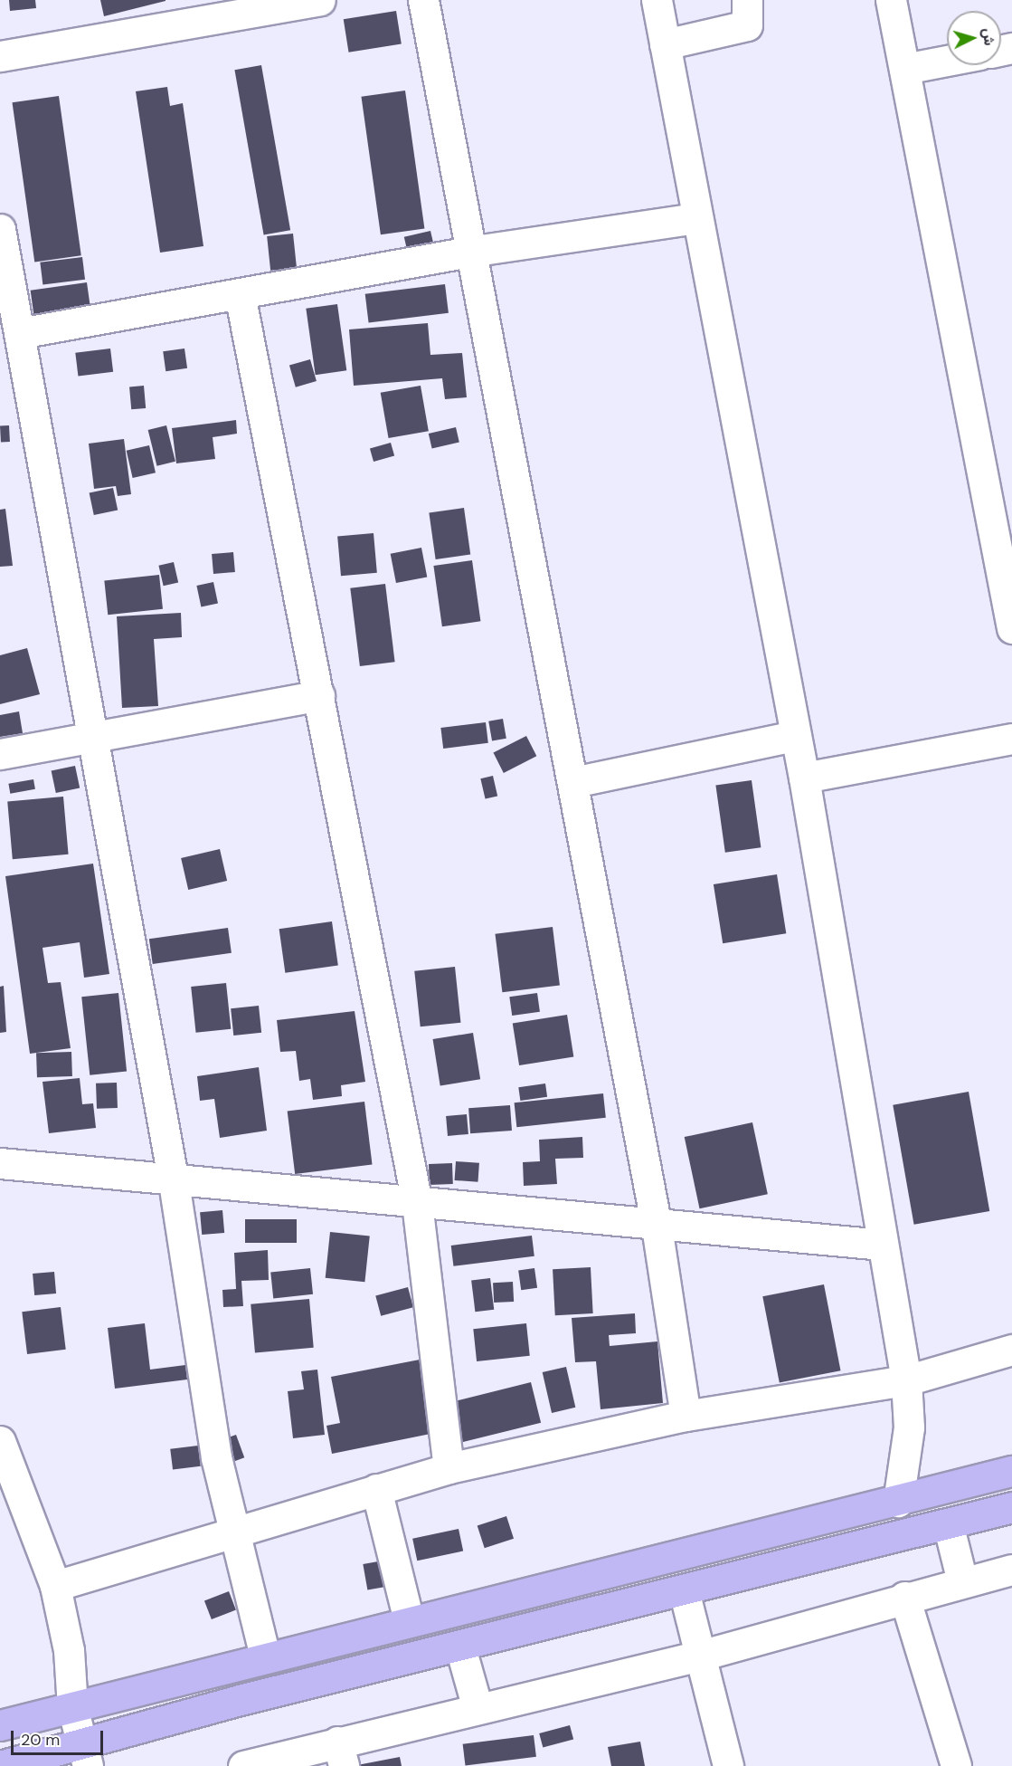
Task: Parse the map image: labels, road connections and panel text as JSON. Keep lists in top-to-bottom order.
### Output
{
  "scale_bar": "20 m",
  "north": "right"
}
